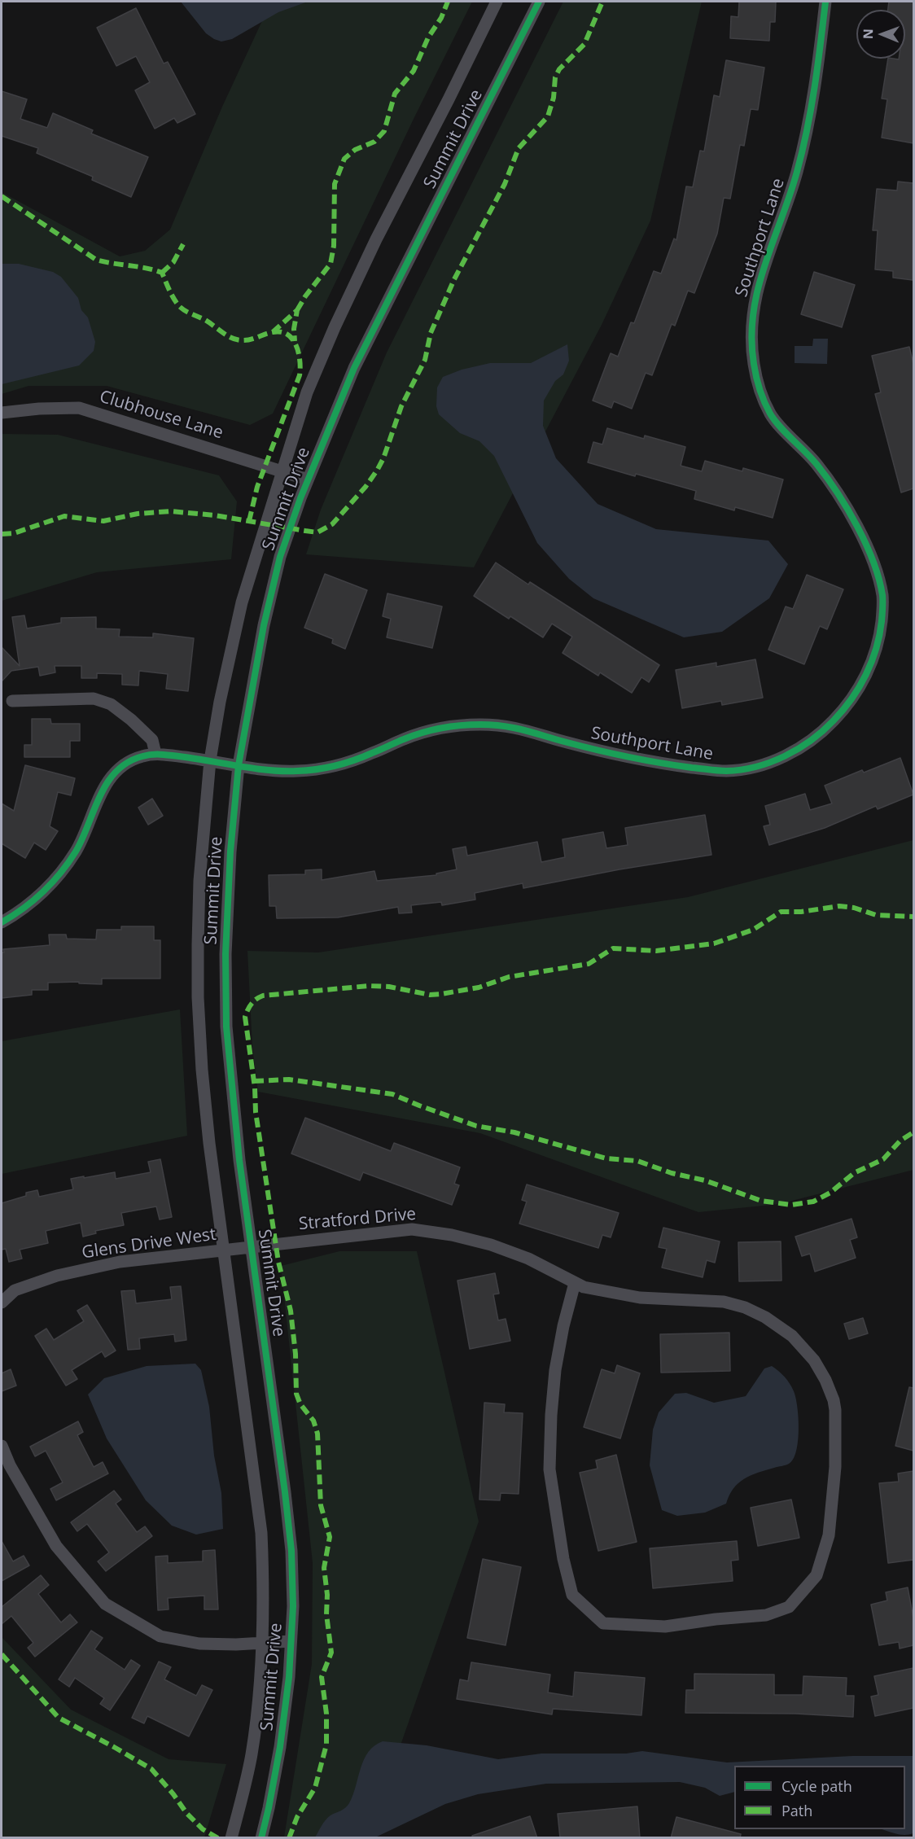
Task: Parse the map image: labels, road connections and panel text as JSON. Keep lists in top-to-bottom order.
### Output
{
  "streets": {
    "street": [
      "Summit Drive",
      "Southport Lane",
      "Clubhouse Lane",
      "Stratford Drive",
      "Glens Drive West"
    ]
  },
  "crossings": [
    ["Summit Drive", "Southport Lane"],
    ["Summit Drive", "Clubhouse Lane"],
    ["Summit Drive", "Stratford Drive"],
    ["Summit Drive", "Glens Drive West"],
    ["Stratford Drive", "Glens Drive West"]
  ],
  "legend": ["Cycle path", "Path"],
  "north": "left"
}
